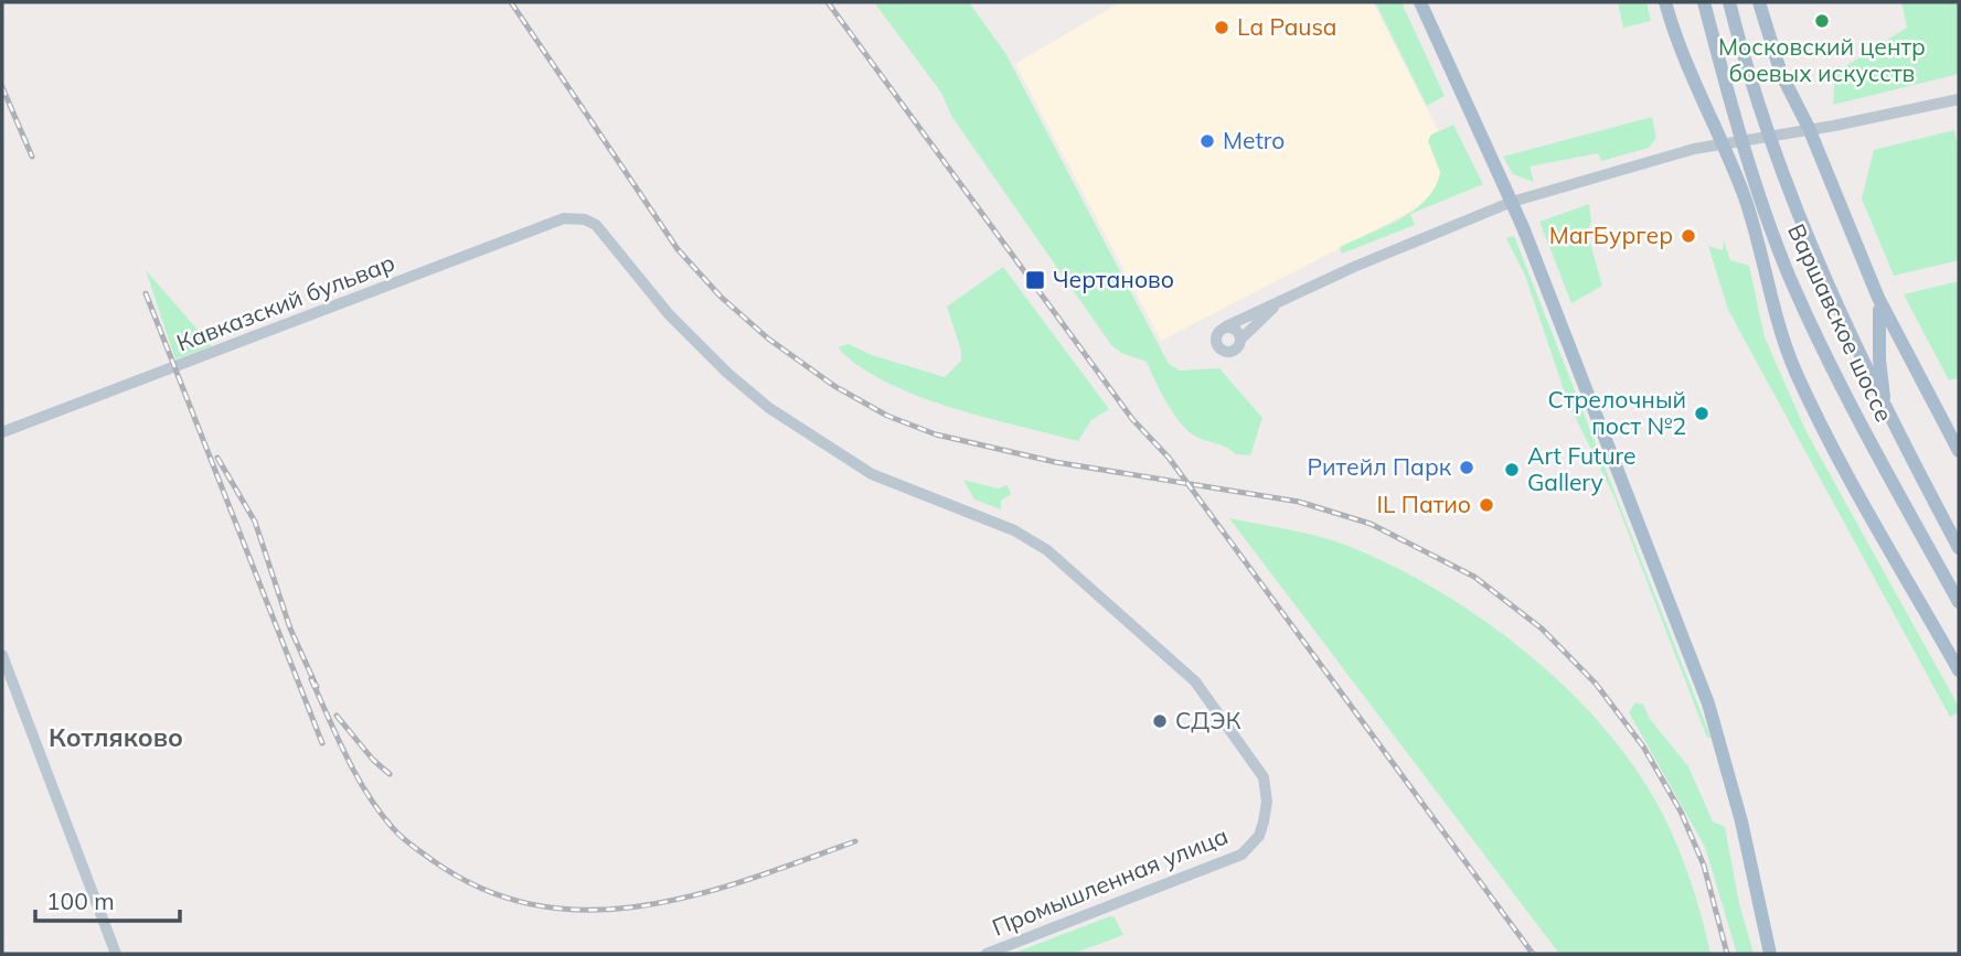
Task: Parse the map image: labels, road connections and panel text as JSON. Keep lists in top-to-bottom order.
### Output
{
  "streets": {
    "main road": ["Варшавское шоссе"],
    "street": ["Кавказский бульвар", "Промышленная улица"]
  },
  "crossings": [
    ["Кавказский бульвар", "Промышленная улица"]
  ],
  "districts": ["Котляково"],
  "places": {
    "other": [
      "Московский центр боевых искусств",
      "La Pausa",
      "Metro",
      "МагБургер",
      "Стрелочный пост №2",
      "Ритейл Парк",
      "Art Future Gallery",
      "IL Патио",
      "СДЭК"
    ],
    "transit": ["Чертаново"]
  },
  "scale_bar": "100 m"
}
